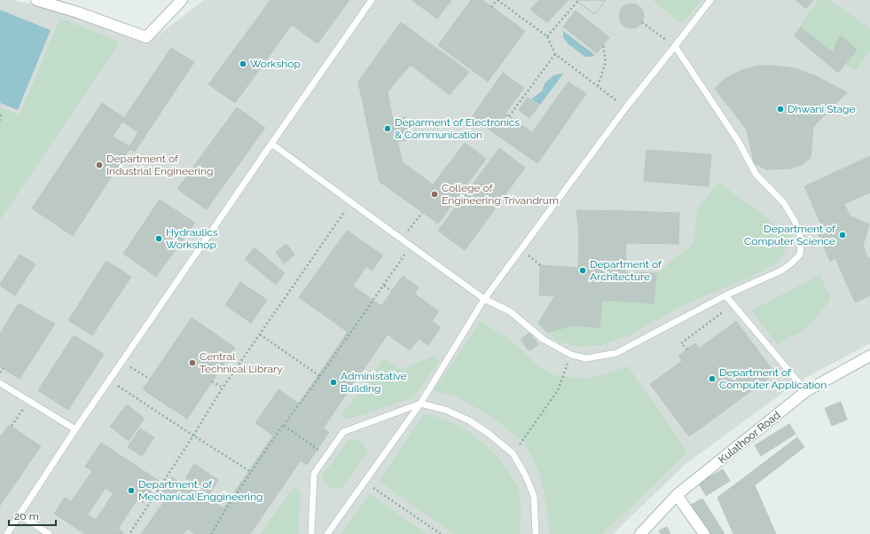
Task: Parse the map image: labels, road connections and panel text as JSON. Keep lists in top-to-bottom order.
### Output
{
  "streets": {
    "main road": ["Kulathoor Road"]
  },
  "places": [
    "Workshop",
    "Dhwani Stage",
    "Deparment of Electronics & Communication",
    "Department of Industrial Engineering",
    "College of Engineering Trivandrum",
    "Department of Computer Science",
    "Hydraulics Workshop",
    "Department of Architecture",
    "Central Technical Library",
    "Department of Computer Application",
    "Administative Building",
    "Department. of Mechanical Enggineering"
  ],
  "scale_bar": "20 m"
}
